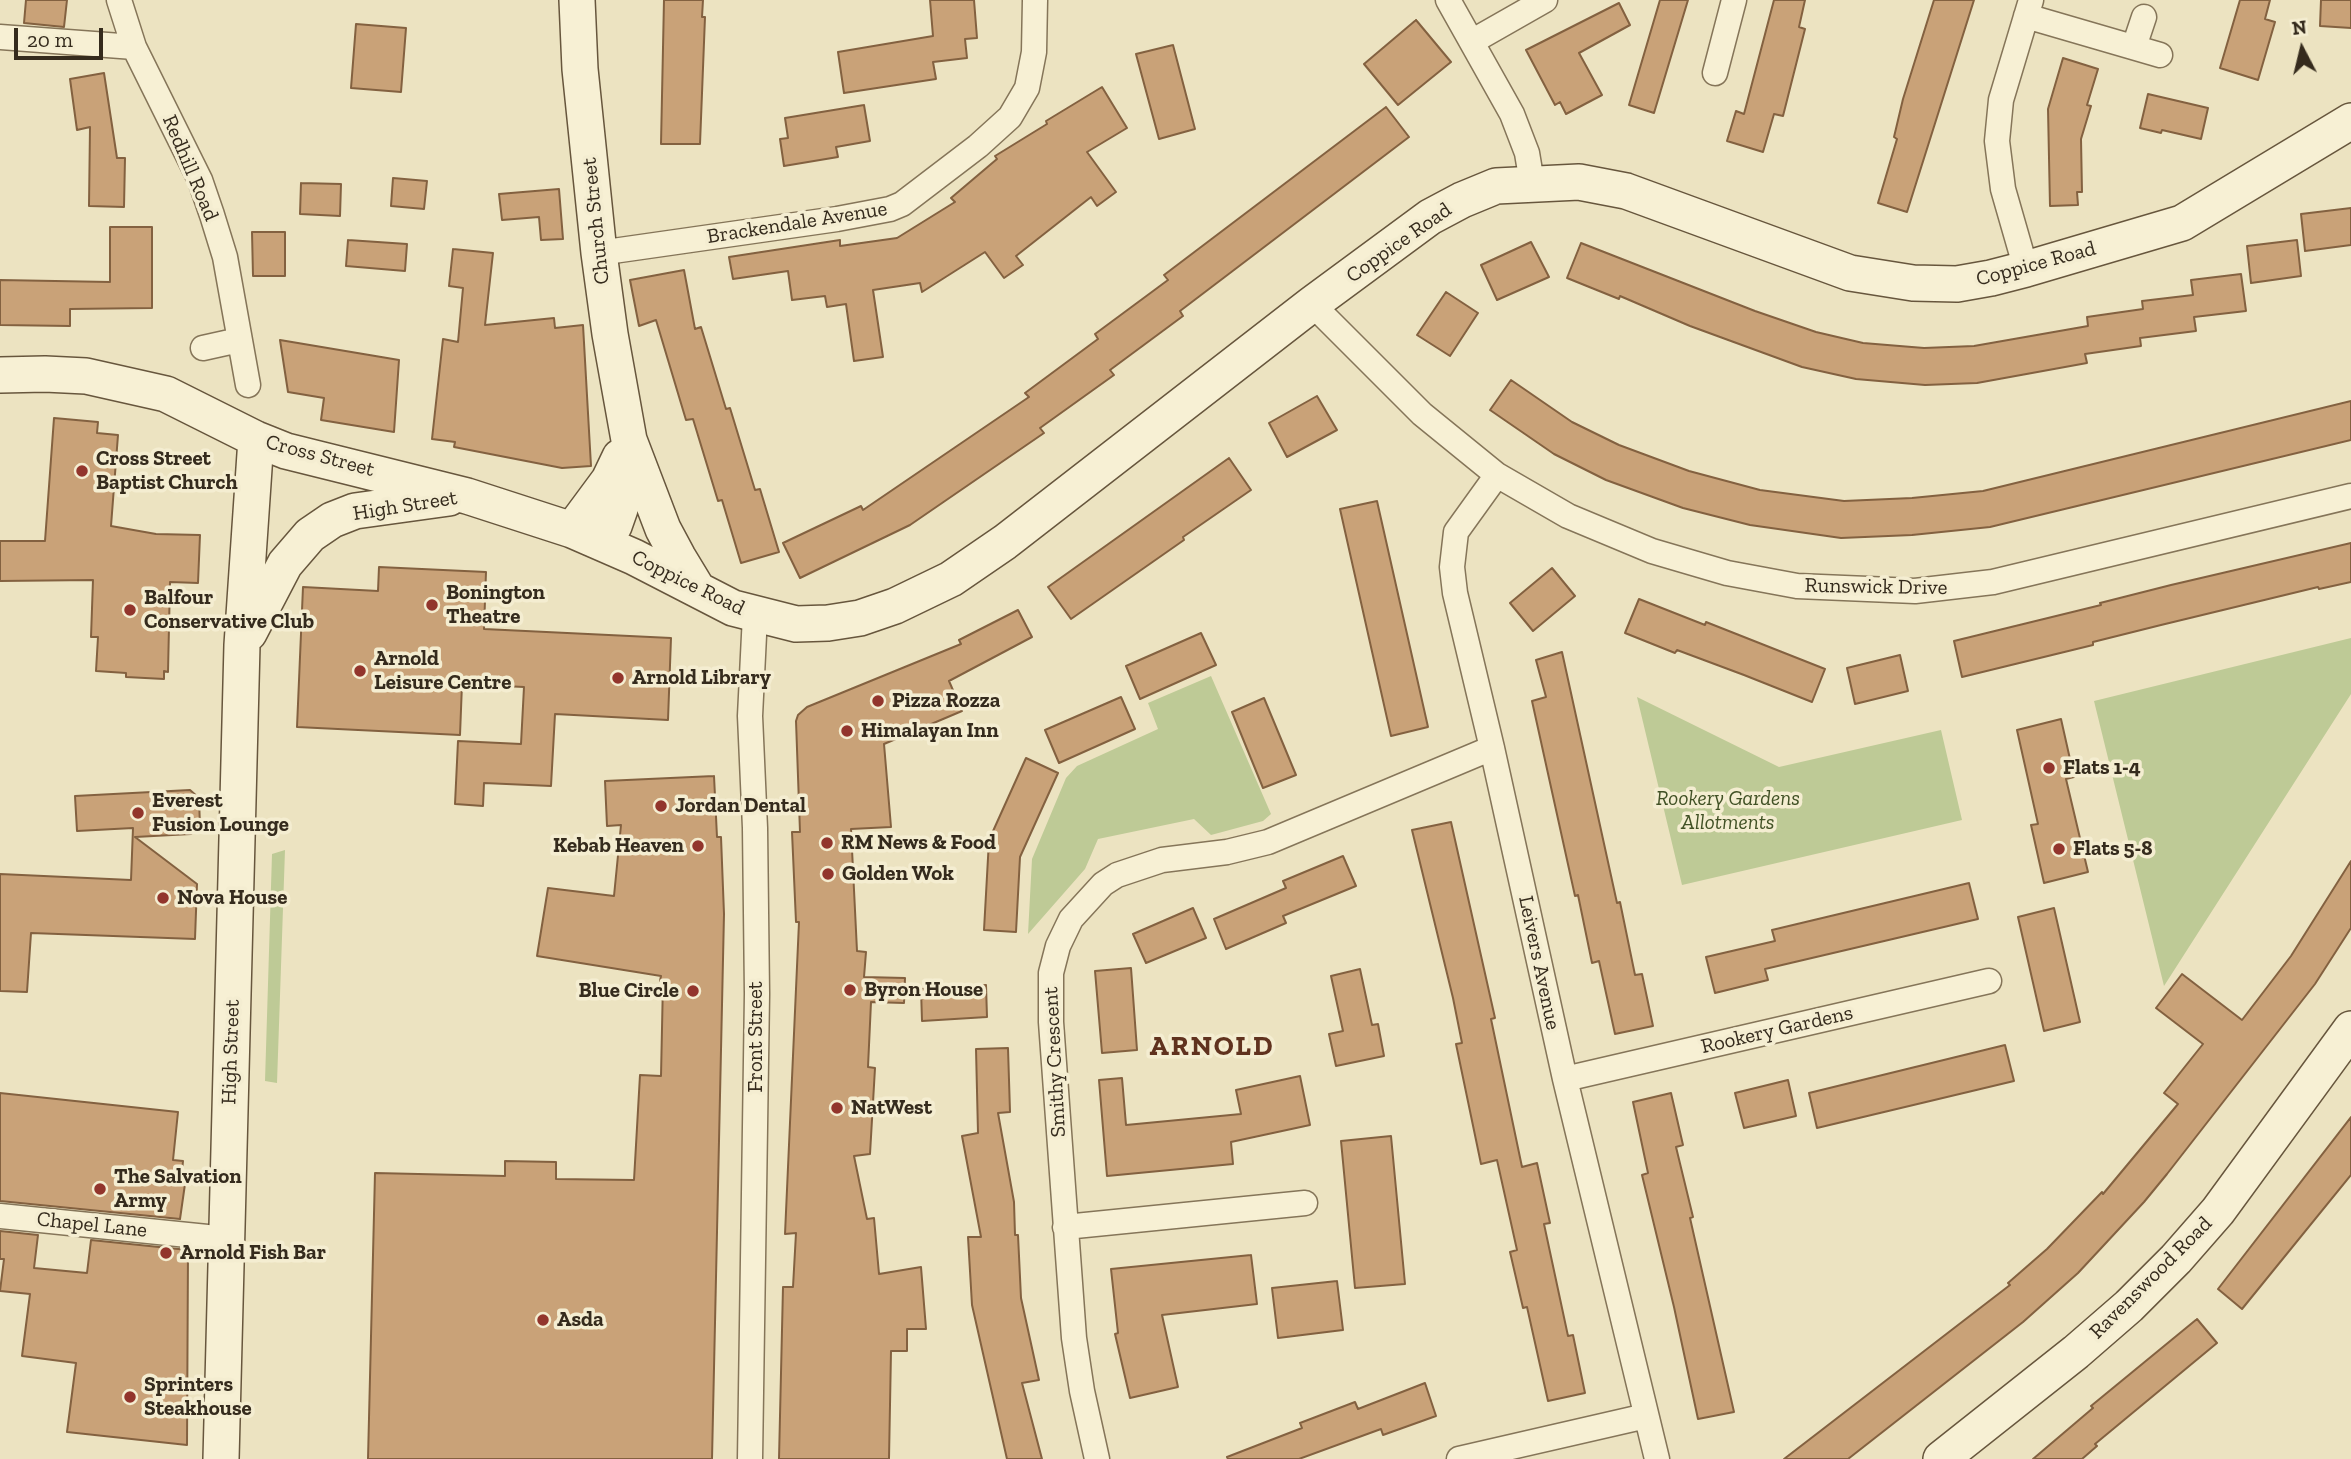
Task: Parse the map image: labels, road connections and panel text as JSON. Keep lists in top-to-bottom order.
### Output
{
  "streets": {
    "street": [
      "Redhill Road",
      "Church Street",
      "Brackendale Avenue",
      "Coppice Road",
      "Cross Street",
      "High Street",
      "Runswick Drive",
      "Leivers Avenue",
      "Rookery Gardens",
      "Front Street",
      "Smithy Crescent",
      "Chapel Lane",
      "Ravenswood Road"
    ]
  },
  "crossings": [
    ["Church Street", "Brackendale Avenue"],
    ["Church Street", "Coppice Road"],
    ["Church Street", "Cross Street"],
    ["Coppice Road", "Cross Street"],
    ["Coppice Road", "Runswick Drive"],
    ["Coppice Road", "Front Street"],
    ["Cross Street", "High Street"],
    ["High Street", "Chapel Lane"],
    ["Runswick Drive", "Leivers Avenue"],
    ["Leivers Avenue", "Rookery Gardens"],
    ["Leivers Avenue", "Smithy Crescent"]
  ],
  "districts": ["ARNOLD"],
  "parks": ["Rookery Gardens Allotments"],
  "places": [
    "Cross Street Baptist Church",
    "Bonington Theatre",
    "Balfour Conservative Club",
    "Arnold Leisure Centre",
    "Arnold Library",
    "Pizza Rozza",
    "Himalayan Inn",
    "Flats 1-4",
    "Jordan Dental",
    "Everest Fusion Lounge",
    "RM News & Food",
    "Kebab Heaven",
    "Flats 5-8",
    "Golden Wok",
    "Nova House",
    "Byron House",
    "Blue Circle",
    "NatWest",
    "The Salvation Army",
    "Arnold Fish Bar",
    "Asda",
    "Sprinters Steakhouse"
  ],
  "scale_bar": "20 m",
  "north": "top"
}
